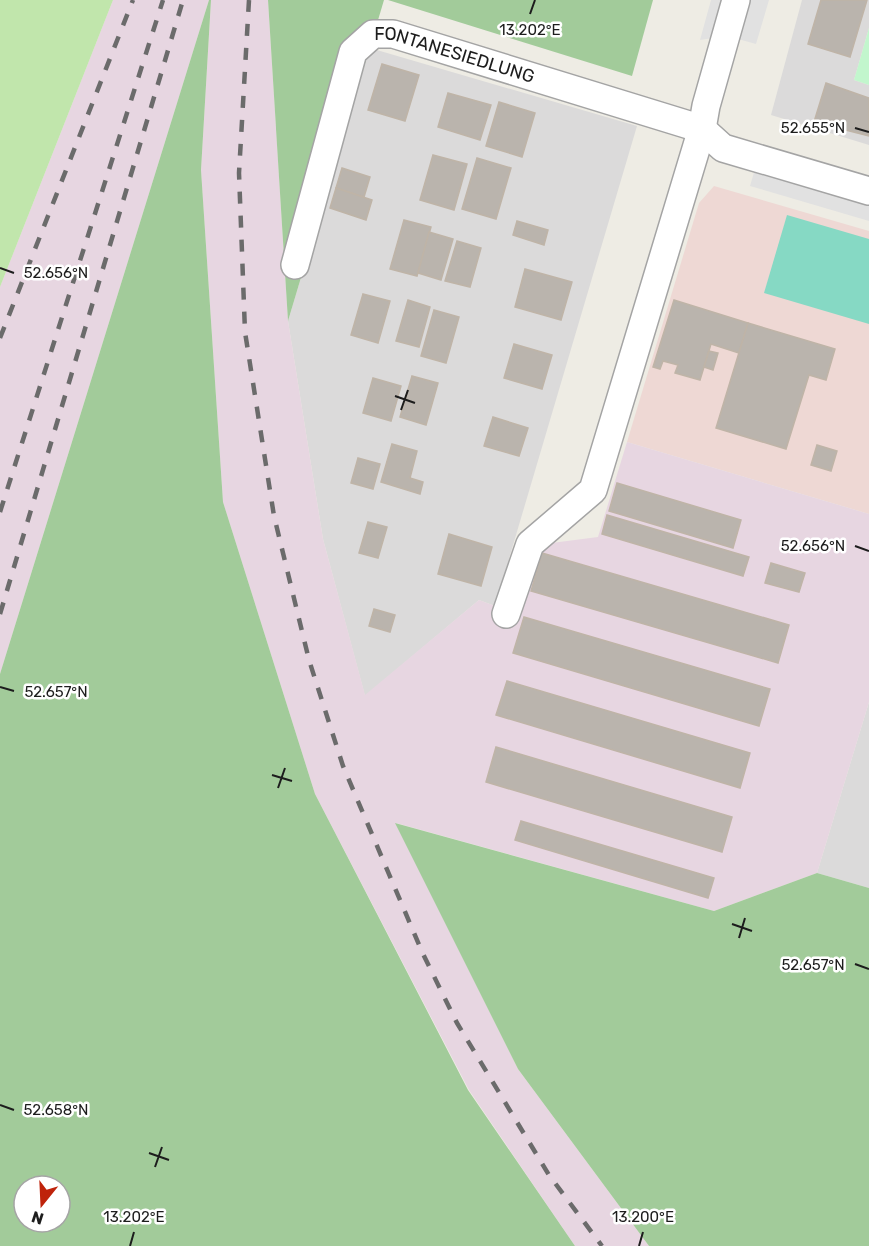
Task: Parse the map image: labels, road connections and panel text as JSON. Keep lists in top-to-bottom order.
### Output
{
  "streets": {
    "street": ["FONTANESIEDLUNG"]
  },
  "north": "bottom",
  "coordinates": [
    "13.202°E",
    "52.655°N",
    "52.656°N",
    "52.657°N",
    "52.658°N",
    "13.200°E"
  ]
}
